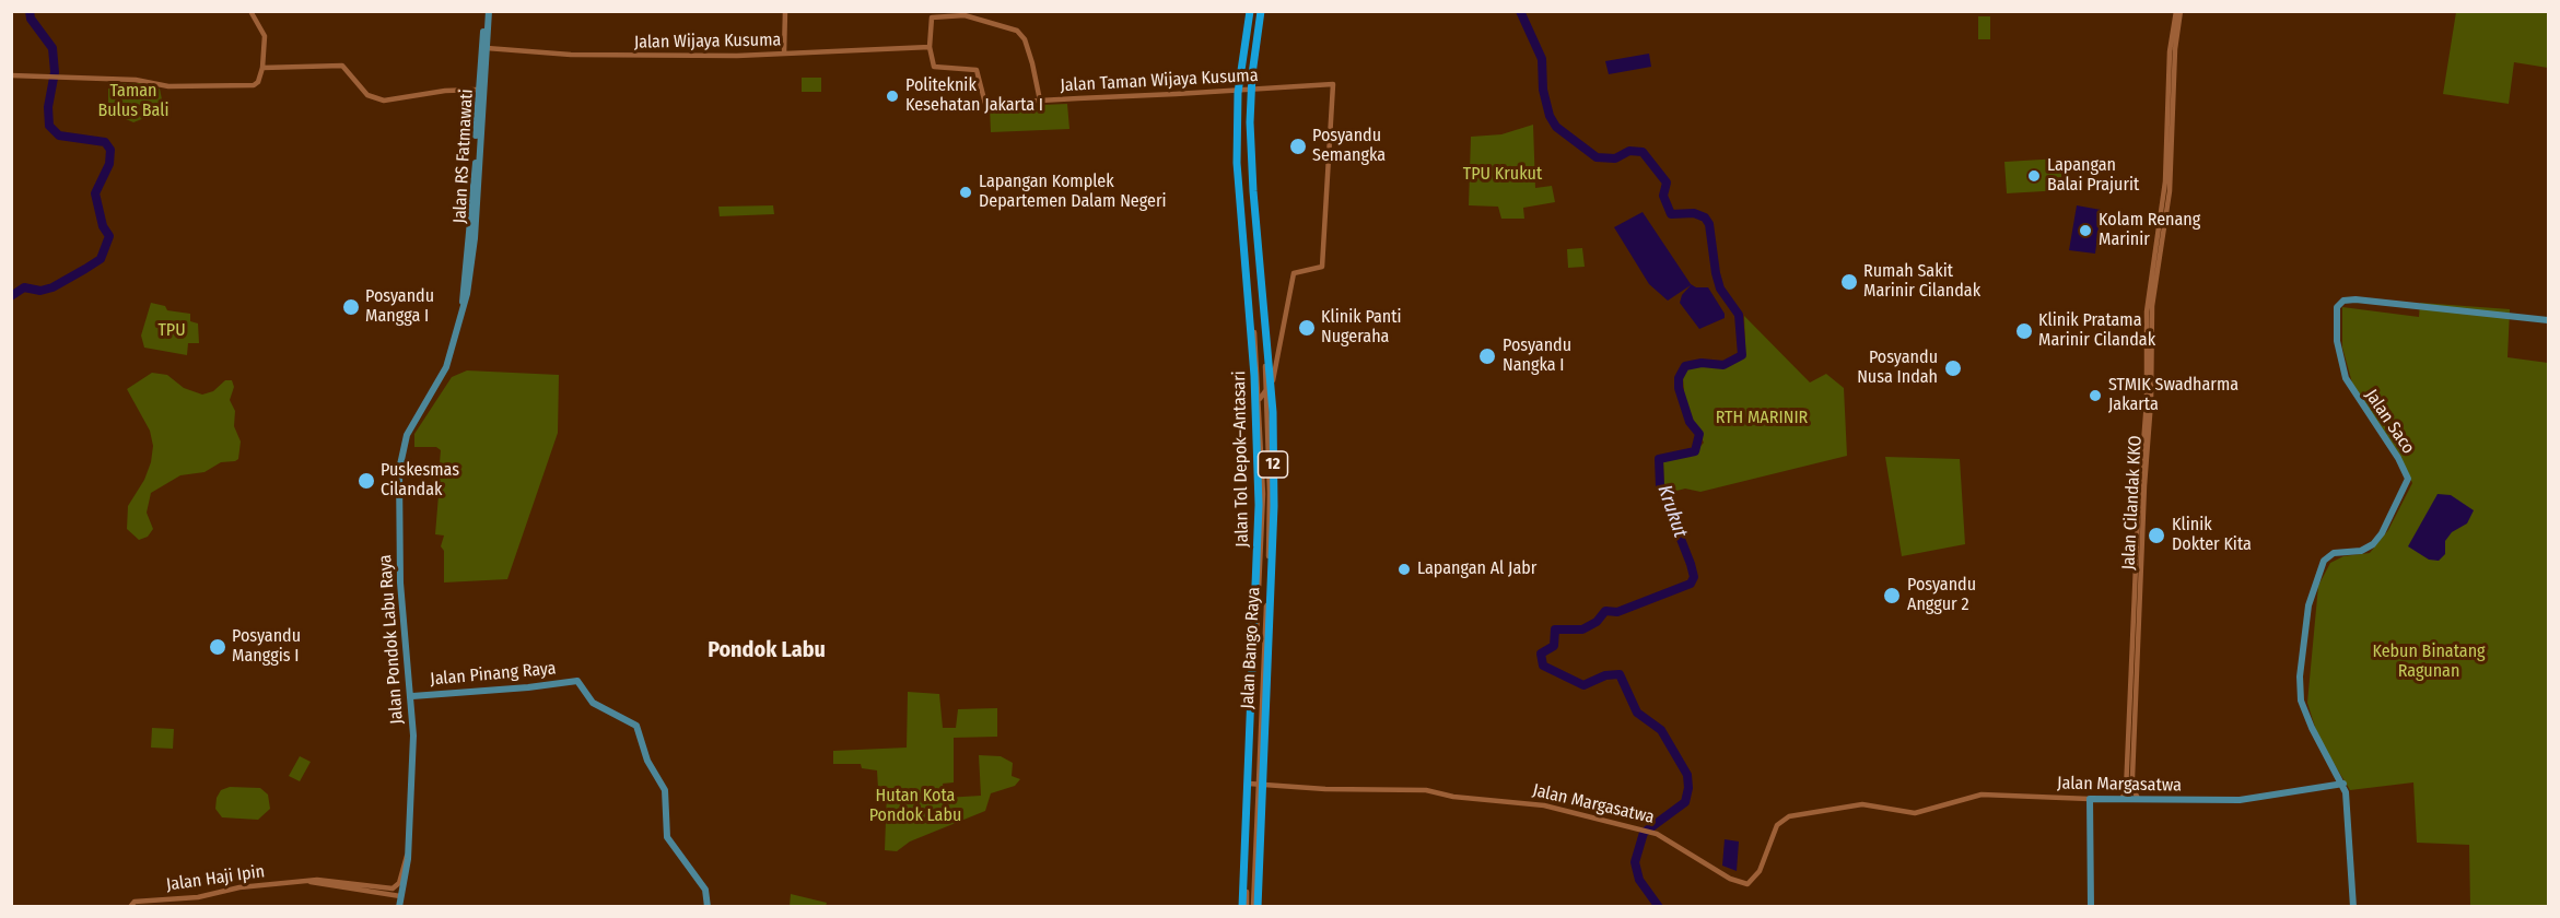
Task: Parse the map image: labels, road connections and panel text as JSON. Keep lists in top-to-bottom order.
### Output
{
  "streets": {
    "highway": ["Jalan Tol Depok–Antasari", "12"],
    "main road": [
      "Jalan RS Fatmawati",
      "Jalan Saco",
      "Jalan Pondok Labu Raya",
      "Jalan Pinang Raya",
      "Jalan Margasatwa"
    ],
    "street": [
      "Jalan Wijaya Kusuma",
      "Jalan Taman Wijaya Kusuma",
      "Jalan Cilandak KKO",
      "Jalan Bango Raya",
      "Jalan Haji Ipin"
    ]
  },
  "crossings": [
    ["Jalan Wijaya Kusuma", "Jalan Taman Wijaya Kusuma"],
    ["Jalan Wijaya Kusuma", "Jalan RS Fatmawati"],
    ["Jalan Taman Wijaya Kusuma", "Jalan Bango Raya"],
    ["Jalan RS Fatmawati", "Jalan Pondok Labu Raya"],
    ["Jalan Saco", "Jalan Margasatwa"],
    ["Jalan Tol Depok–Antasari", "Jalan Bango Raya"],
    ["Jalan Cilandak KKO", "Jalan Margasatwa"],
    ["Jalan Pondok Labu Raya", "Jalan Pinang Raya"],
    ["Jalan Pondok Labu Raya", "Jalan Haji Ipin"],
    ["Jalan Bango Raya", "Jalan Margasatwa"]
  ],
  "districts": ["Pondok Labu"],
  "water": ["Krukut"],
  "parks": [
    "Taman Bulus Bali",
    "TPU Krukut",
    "TPU",
    "RTH MARINIR",
    "Kebun Binatang Ragunan",
    "Hutan Kota Pondok Labu"
  ],
  "places": [
    "Politeknik Kesehatan Jakarta I",
    "Posyandu Semangka",
    "Lapangan Balai Prajurit",
    "Lapangan Komplek Departemen Dalam Negeri",
    "Kolam Renang Marinir",
    "Rumah Sakit Marinir Cilandak",
    "Posyandu Mangga I",
    "Klinik Panti Nugeraha",
    "Klinik Pratama Marinir Cilandak",
    "Posyandu Nangka I",
    "Posyandu Nusa Indah",
    "STMIK Swadharma Jakarta",
    "Puskesmas Cilandak",
    "Klinik Dokter Kita",
    "Lapangan Al Jabr",
    "Posyandu Anggur 2",
    "Posyandu Manggis I"
  ]
}
